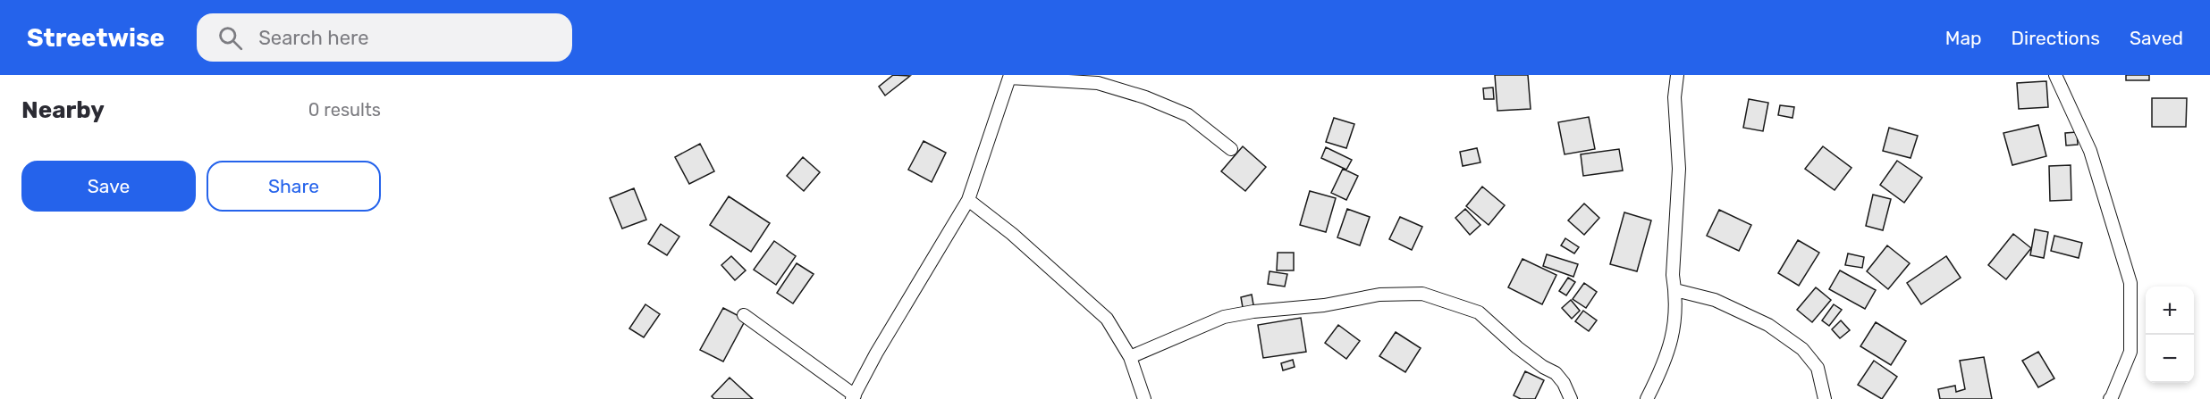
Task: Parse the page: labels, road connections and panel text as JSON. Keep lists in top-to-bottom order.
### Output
{
  "page": {
    "header": "Streetwise",
    "search": "Search here",
    "nav": ["Map", "Directions", "Saved"],
    "heading": ["Nearby", "0 results"],
    "buttons": ["Save", "Share"],
    "map_buttons": ["+", "−"]
  }
}
